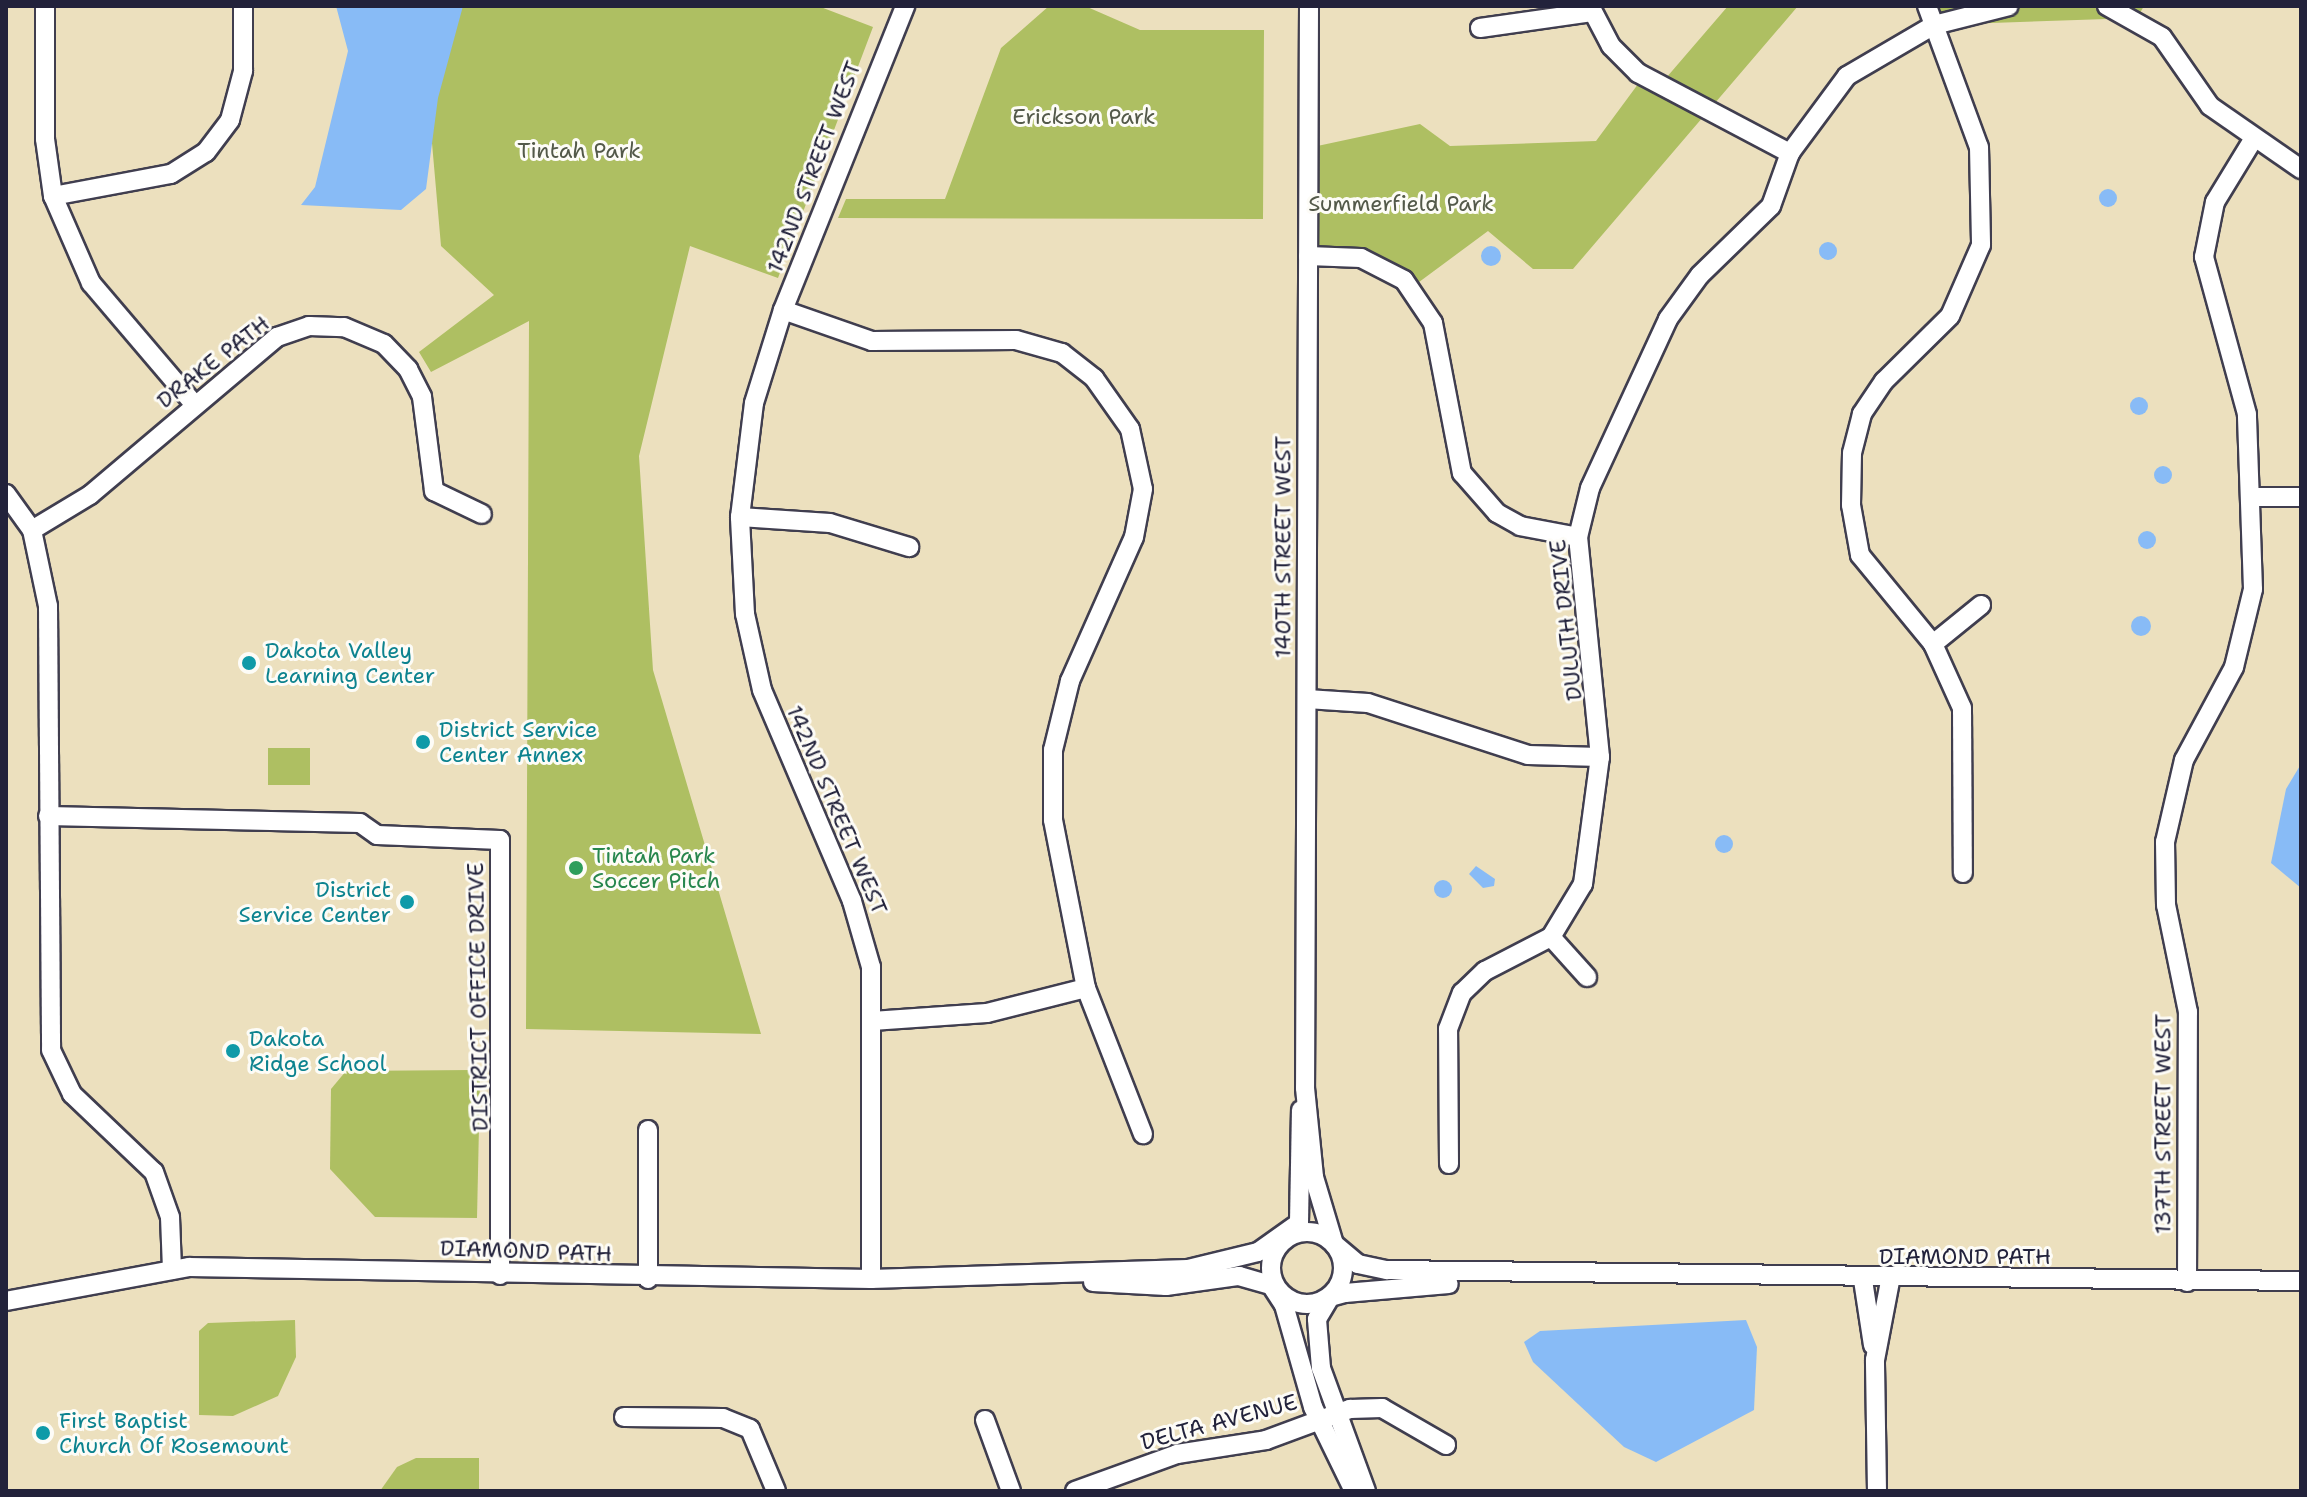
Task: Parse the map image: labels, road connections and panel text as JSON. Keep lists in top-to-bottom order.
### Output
{
  "streets": {
    "street": [
      "142ND STREET WEST",
      "DRAKE PATH",
      "140TH STREET WEST",
      "DULUTH DRIVE",
      "DISTRICT OFFICE DRIVE",
      "137TH STREET WEST",
      "DIAMOND PATH",
      "DELTA AVENUE"
    ]
  },
  "crossings": [
    ["142ND STREET WEST", "DIAMOND PATH"],
    ["140TH STREET WEST", "DIAMOND PATH"],
    ["DISTRICT OFFICE DRIVE", "DIAMOND PATH"],
    ["137TH STREET WEST", "DIAMOND PATH"]
  ],
  "parks": ["Erickson Park", "Tintah Park", "Summerfield Park"],
  "places": [
    "Dakota Valley Learning Center",
    "District Service Center Annex",
    "Tintah Park Soccer Pitch",
    "District Service Center",
    "Dakota Ridge School",
    "First Baptist Church Of Rosemount"
  ]
}
